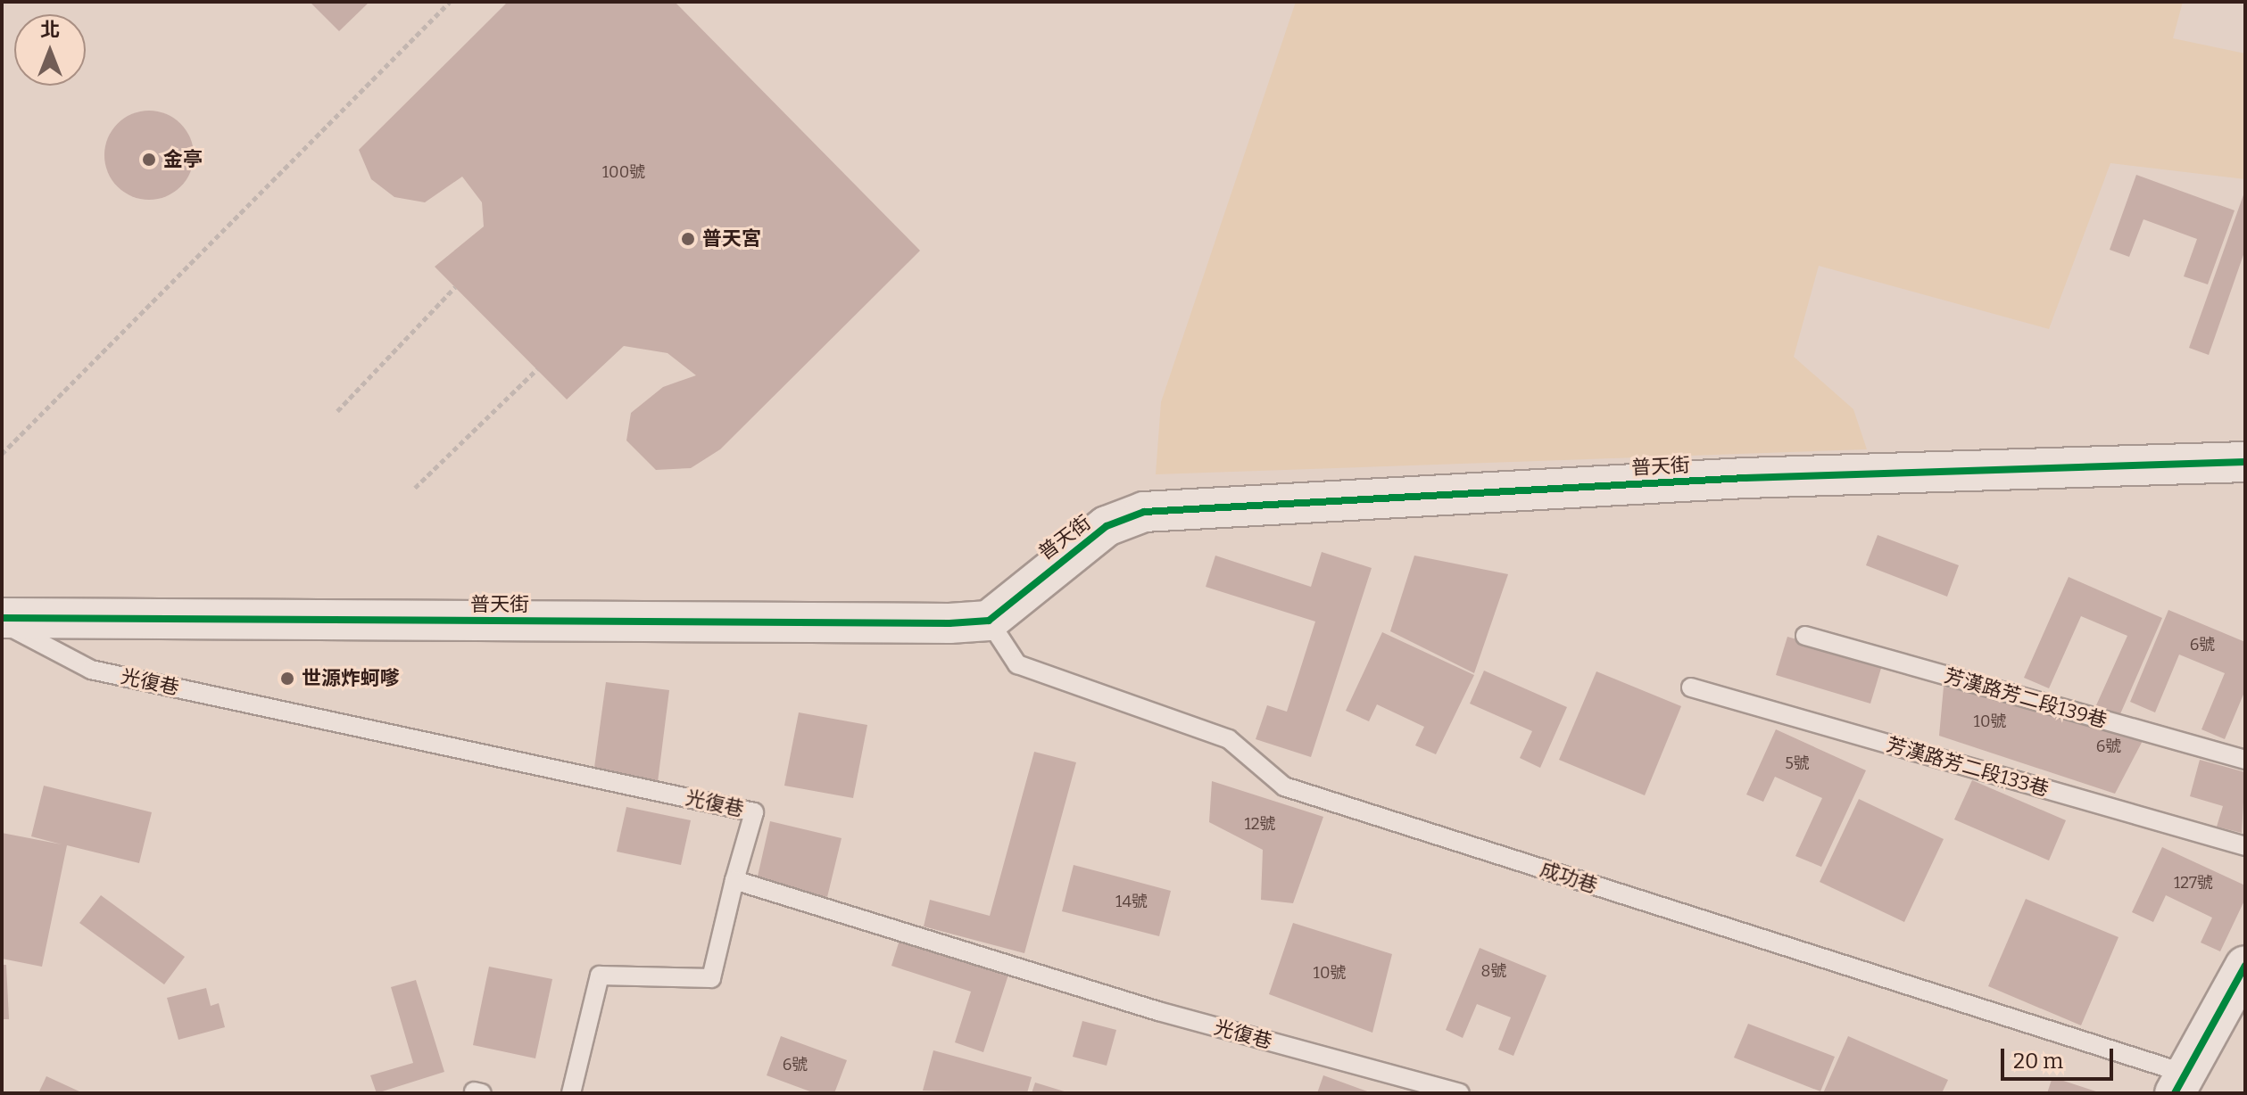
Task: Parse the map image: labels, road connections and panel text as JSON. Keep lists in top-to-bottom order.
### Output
{
  "streets": {
    "street": ["普天街"],
    "lane": [
      "光復巷",
      "芳漢路芳二段139巷",
      "芳漢路芳二段133巷",
      "成功巷"
    ]
  },
  "crossings": [
    ["普天街", "光復巷"],
    ["普天街", "成功巷"]
  ],
  "places": ["金亭", "普天宮", "世源炸蚵嗲"],
  "house_numbers": [
    "100號",
    "6號",
    "10號",
    "6號",
    "5號",
    "12號",
    "127號",
    "14號",
    "8號",
    "10號",
    "6號"
  ],
  "scale_bar": "20 m",
  "north": "top"
}
